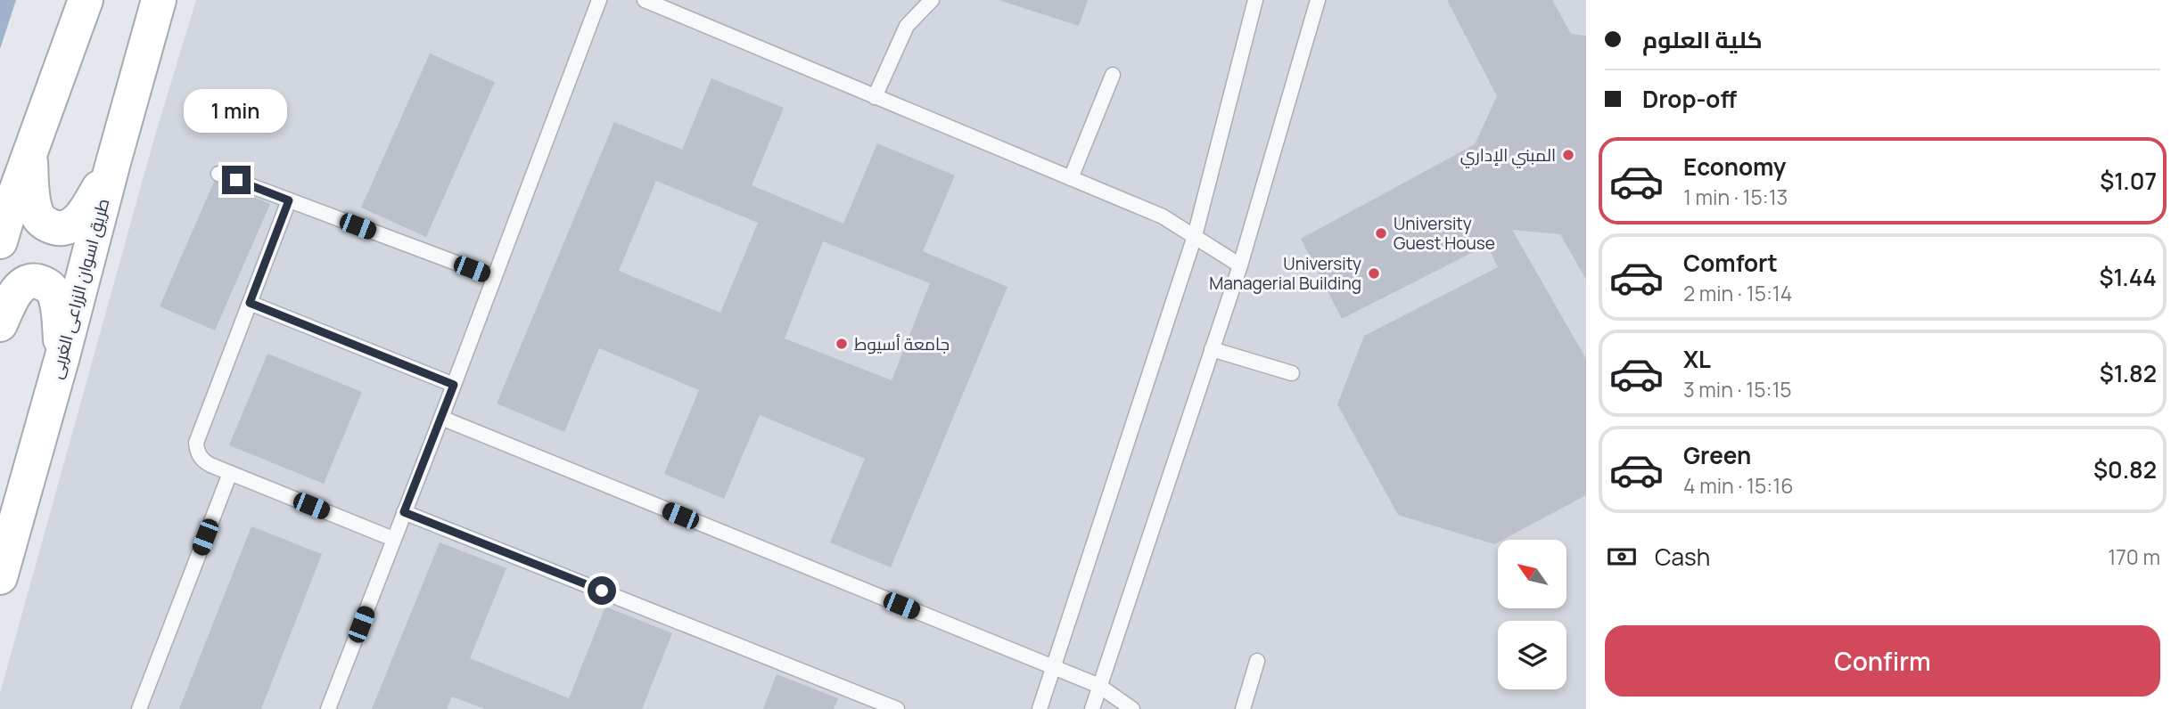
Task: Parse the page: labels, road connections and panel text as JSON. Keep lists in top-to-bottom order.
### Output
{
  "streets": {
    "main road": ["طريق اسوان الزراعى الغربى"]
  },
  "places": [
    "المبني الإداري",
    "University Guest House",
    "University Managerial Building",
    "جامعة أسيوط"
  ],
  "north": "top left",
  "page": {
    "banner": ["كلية العلوم", "Drop-off"],
    "bubble": "1 min",
    "list": [
      {
        "name": "Economy",
        "note": "1 min · 15:13",
        "value": "$1.07"
      },
      {
        "name": "Comfort",
        "note": "2 min · 15:14",
        "value": "$1.44"
      },
      {
        "name": "XL",
        "note": "3 min · 15:15",
        "value": "$1.82"
      },
      {
        "name": "Green",
        "note": "4 min · 15:16",
        "value": "$0.82"
      }
    ],
    "pay": ["Cash", "170 m"],
    "buttons": "Confirm"
  }
}
